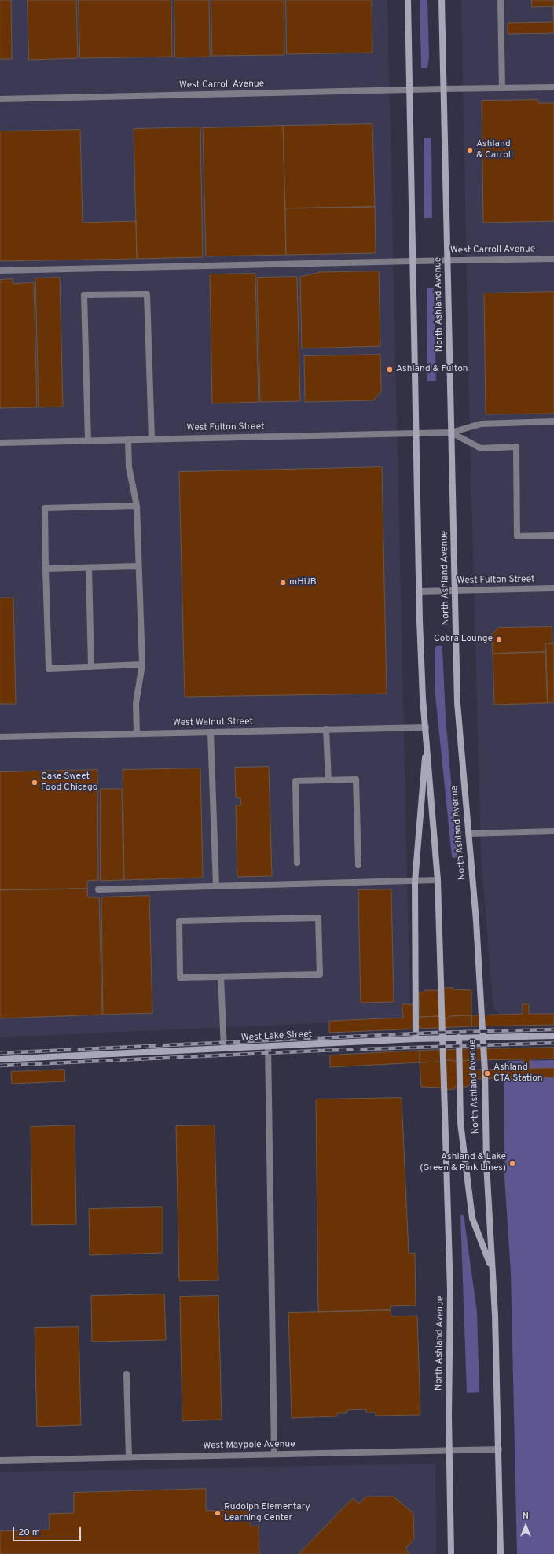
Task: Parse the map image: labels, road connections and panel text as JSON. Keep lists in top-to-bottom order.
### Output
{
  "streets": {
    "main road": ["North Ashland Avenue", "West Lake Street"],
    "street": [
      "West Carroll Avenue",
      "West Fulton Street",
      "West Walnut Street",
      "West Maypole Avenue"
    ]
  },
  "crossings": [
    ["West Carroll Avenue", "North Ashland Avenue"],
    ["North Ashland Avenue", "West Fulton Street"],
    ["North Ashland Avenue", "West Walnut Street"],
    ["North Ashland Avenue", "West Lake Street"],
    ["North Ashland Avenue", "West Maypole Avenue"]
  ],
  "places": [
    "Ashland & Carroll",
    "Ashland & Fulton",
    "mHUB",
    "Cobra Lounge",
    "Cake Sweet Food Chicago",
    "Ashland CTA Station",
    "Ashland & Lake (Green & Pink Lines)",
    "Rudolph Elementary Learning Center"
  ],
  "scale_bar": "20 m",
  "north": "top"
}
